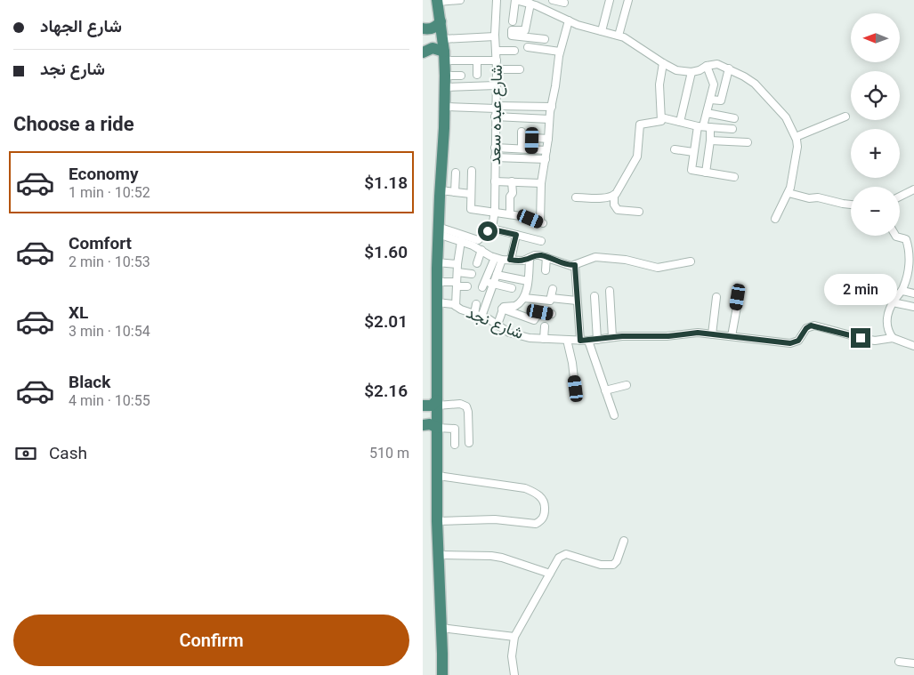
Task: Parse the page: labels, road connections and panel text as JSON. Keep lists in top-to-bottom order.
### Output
{
  "streets": {
    "street": ["شارع عبده سعد", "شارع نجد"]
  },
  "north": "left",
  "page": {
    "banner": ["شارع الجهاد", "شارع نجد"],
    "map_buttons": ["+", "−"],
    "heading": "Choose a ride",
    "list": [
      {
        "name": "Economy",
        "note": "1 min · 10:52",
        "value": "$1.18"
      },
      {
        "name": "Comfort",
        "note": "2 min · 10:53",
        "value": "$1.60"
      },
      {
        "name": "XL",
        "note": "3 min · 10:54",
        "value": "$2.01"
      },
      {
        "name": "Black",
        "note": "4 min · 10:55",
        "value": "$2.16"
      }
    ],
    "bubble": "2 min",
    "pay": ["Cash", "510 m"],
    "buttons": "Confirm"
  }
}
